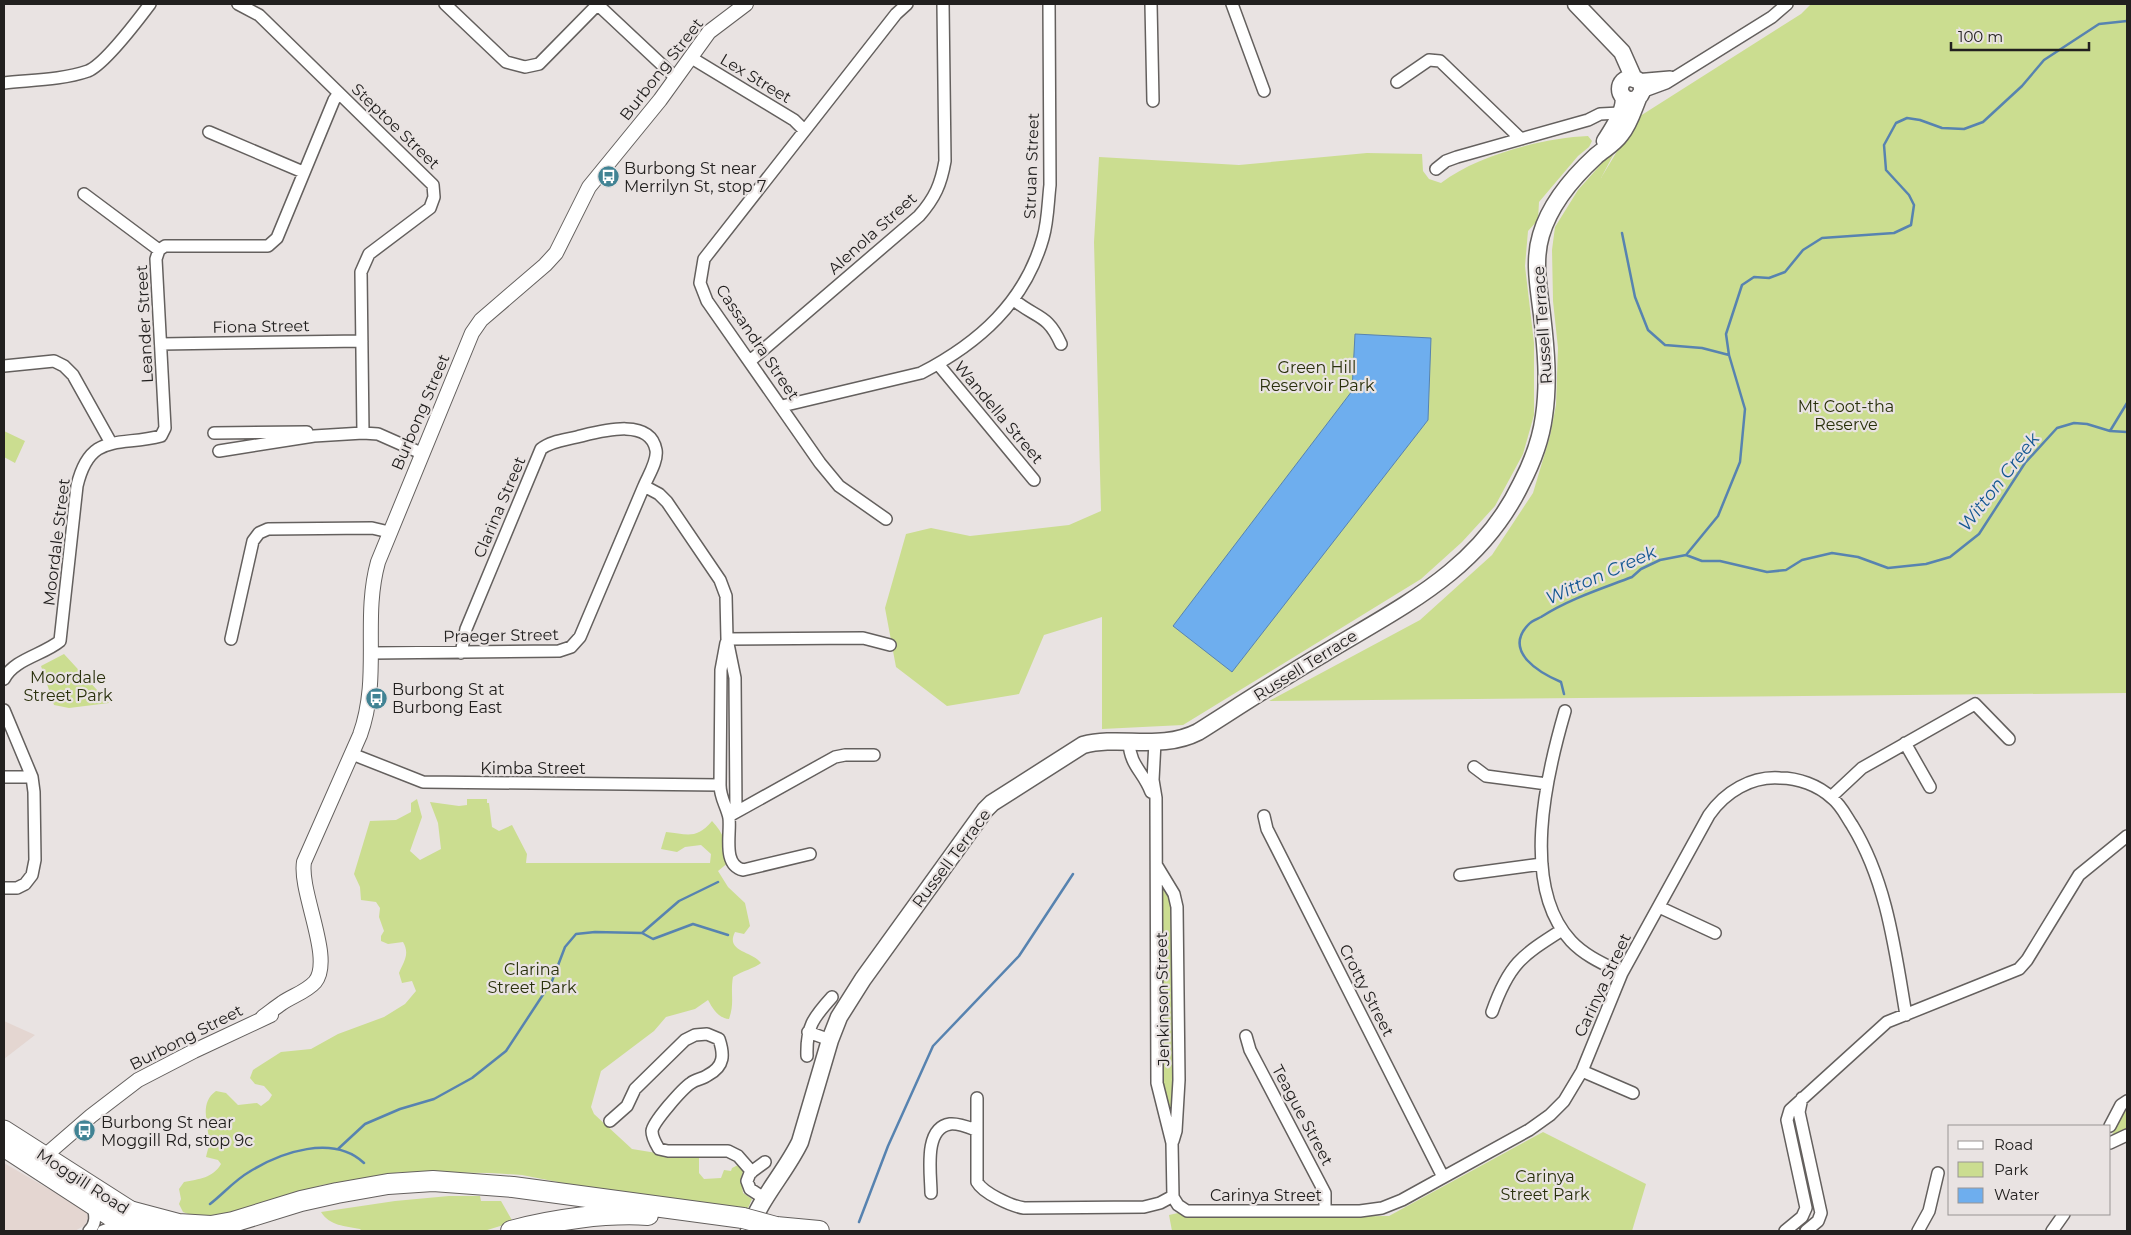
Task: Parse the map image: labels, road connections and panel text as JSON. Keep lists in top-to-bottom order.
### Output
{
  "streets": {
    "highway": ["Moggill Road"],
    "main road": ["Russell Terrace"],
    "street": [
      "Burbong Street",
      "Lex Street",
      "Steptoe Street",
      "Struan Street",
      "Alenola Street",
      "Leander Street",
      "Fiona Street",
      "Cassandra Street",
      "Wandella Street",
      "Clarina Street",
      "Moordale Street",
      "Praeger Street",
      "Kimba Street",
      "Carinya Street",
      "Crotty Street",
      "Jenkinson Street",
      "Teague Street"
    ]
  },
  "crossings": [
    ["Burbong Street", "Lex Street"],
    ["Burbong Street", "Praeger Street"],
    ["Burbong Street", "Kimba Street"],
    ["Burbong Street", "Moggill Road"],
    ["Lex Street", "Cassandra Street"],
    ["Steptoe Street", "Leander Street"],
    ["Steptoe Street", "Fiona Street"],
    ["Struan Street", "Cassandra Street"],
    ["Struan Street", "Wandella Street"],
    ["Alenola Street", "Cassandra Street"],
    ["Leander Street", "Fiona Street"],
    ["Leander Street", "Moordale Street"],
    ["Russell Terrace", "Jenkinson Street"],
    ["Clarina Street", "Praeger Street"],
    ["Carinya Street", "Crotty Street"],
    ["Carinya Street", "Jenkinson Street"],
    ["Carinya Street", "Teague Street"]
  ],
  "water": ["Witton Creek"],
  "parks": [
    "Green Hill Reservoir Park",
    "Mt Coot-tha Reserve",
    "Moordale Street Park",
    "Clarina Street Park",
    "Carinya Street Park"
  ],
  "places": {
    "bus stop": ["Burbong St near Merrilyn St, stop 7", "Burbong St at Burbong East", "Burbong St near Moggill Rd, stop 9c"]
  },
  "legend": ["Road", "Park", "Water"],
  "scale_bar": "100 m"
}
